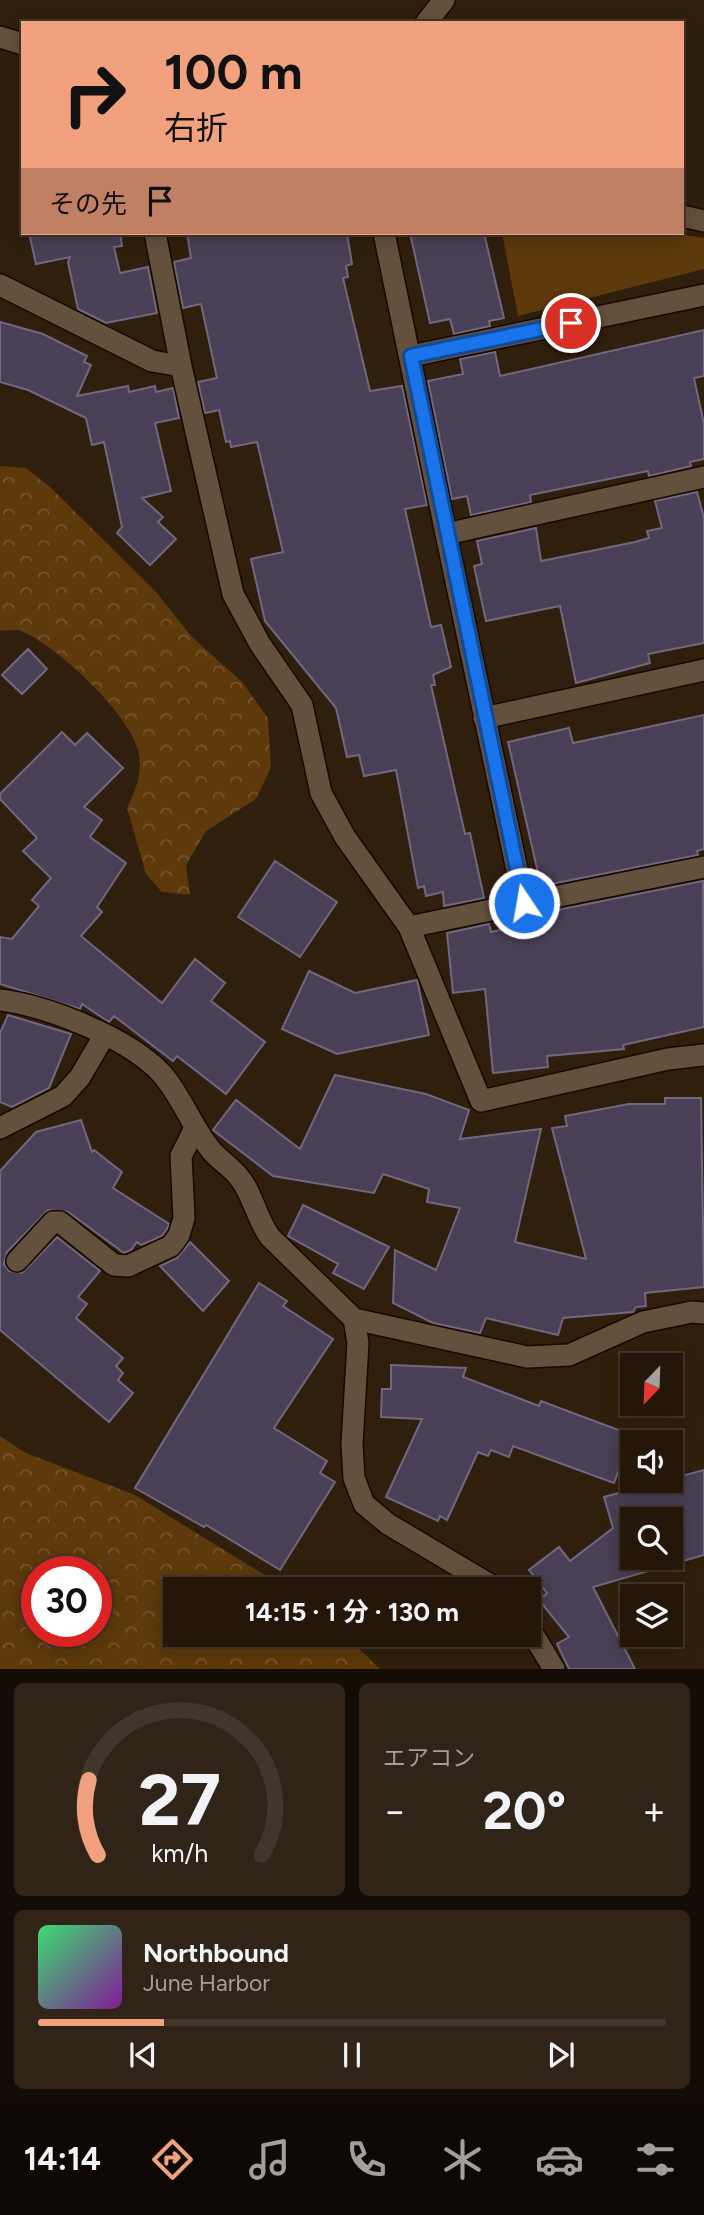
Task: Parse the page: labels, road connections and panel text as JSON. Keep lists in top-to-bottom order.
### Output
{
  "north": "bottom left",
  "page": {
    "turn": ["100 m", "右折"],
    "then": "その先",
    "limit": "30",
    "trip": "14:15 · 1 分 · 130 m",
    "tile": "エアコン",
    "heat": ["−", "20°", "+"],
    "song": ["Northbound", "June Harbor"],
    "tabs": "14:14",
    "gauge": ["27", "km/h"]
  }
}
